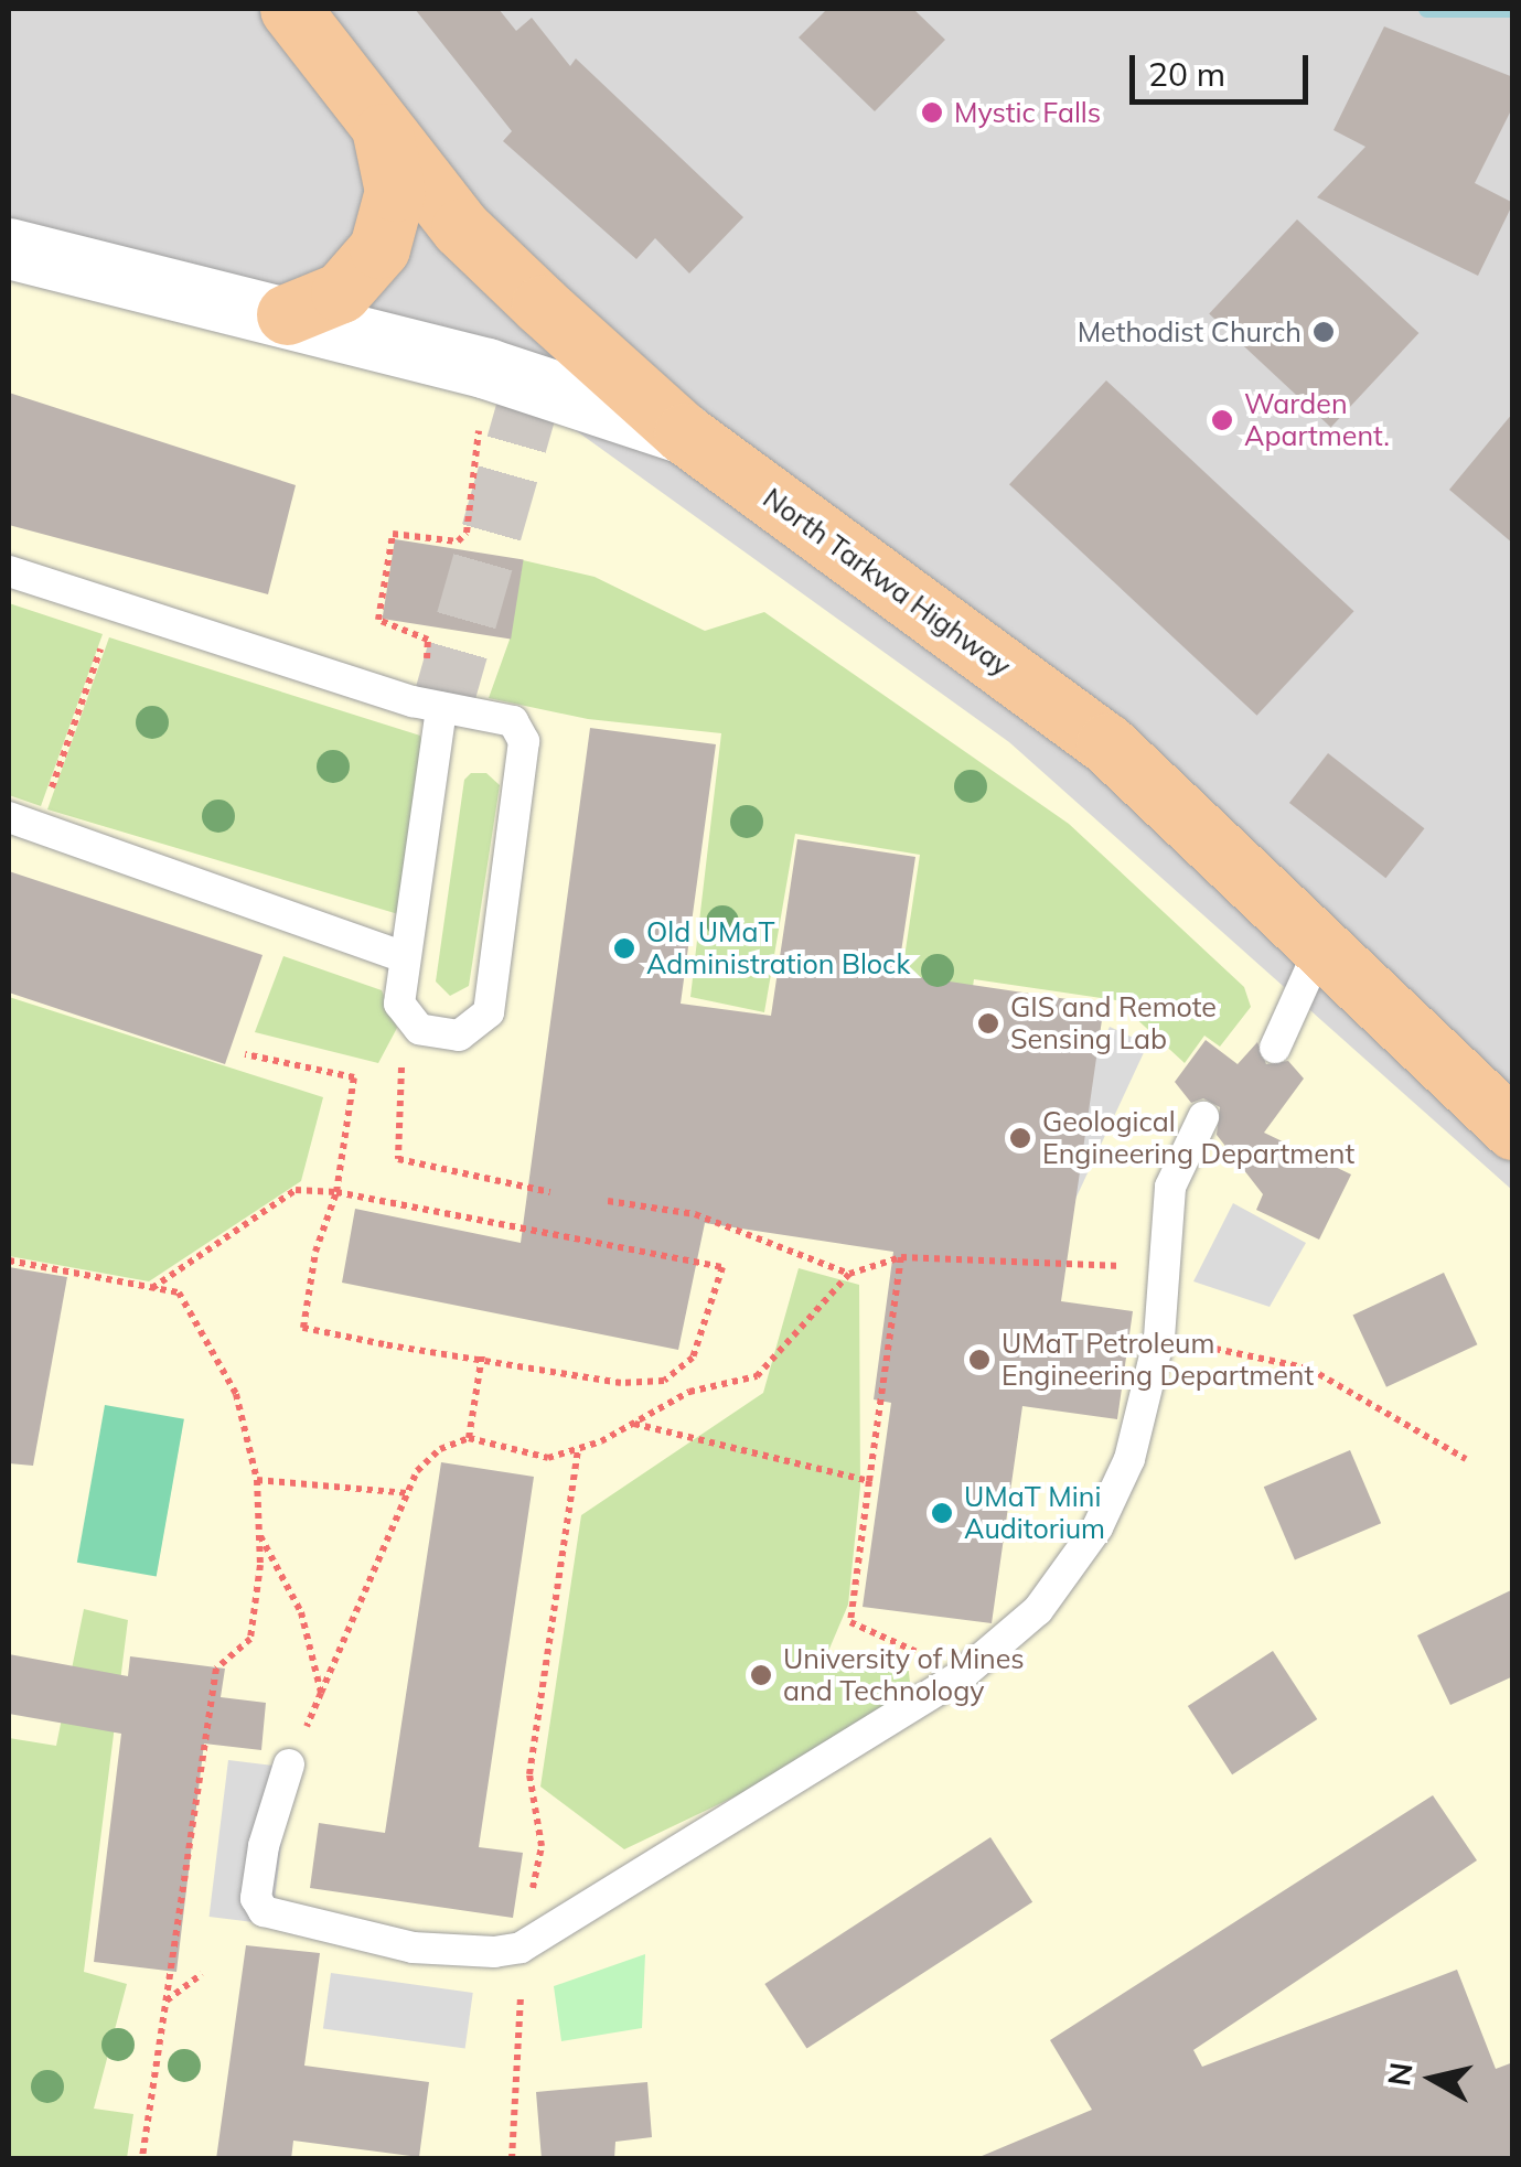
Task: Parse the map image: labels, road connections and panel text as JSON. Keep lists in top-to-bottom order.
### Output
{
  "streets": {
    "main road": ["North Tarkwa Highway"]
  },
  "places": [
    "Mystic Falls",
    "Methodist Church",
    "Warden Apartment.",
    "Old UMaT Administration Block",
    "GIS and Remote Sensing Lab",
    "Geological Engineering Department",
    "UMaT Petroleum Engineering Department",
    "UMaT Mini Auditorium",
    "University of Mines and Technology"
  ],
  "scale_bar": "20 m",
  "north": "left"
}
